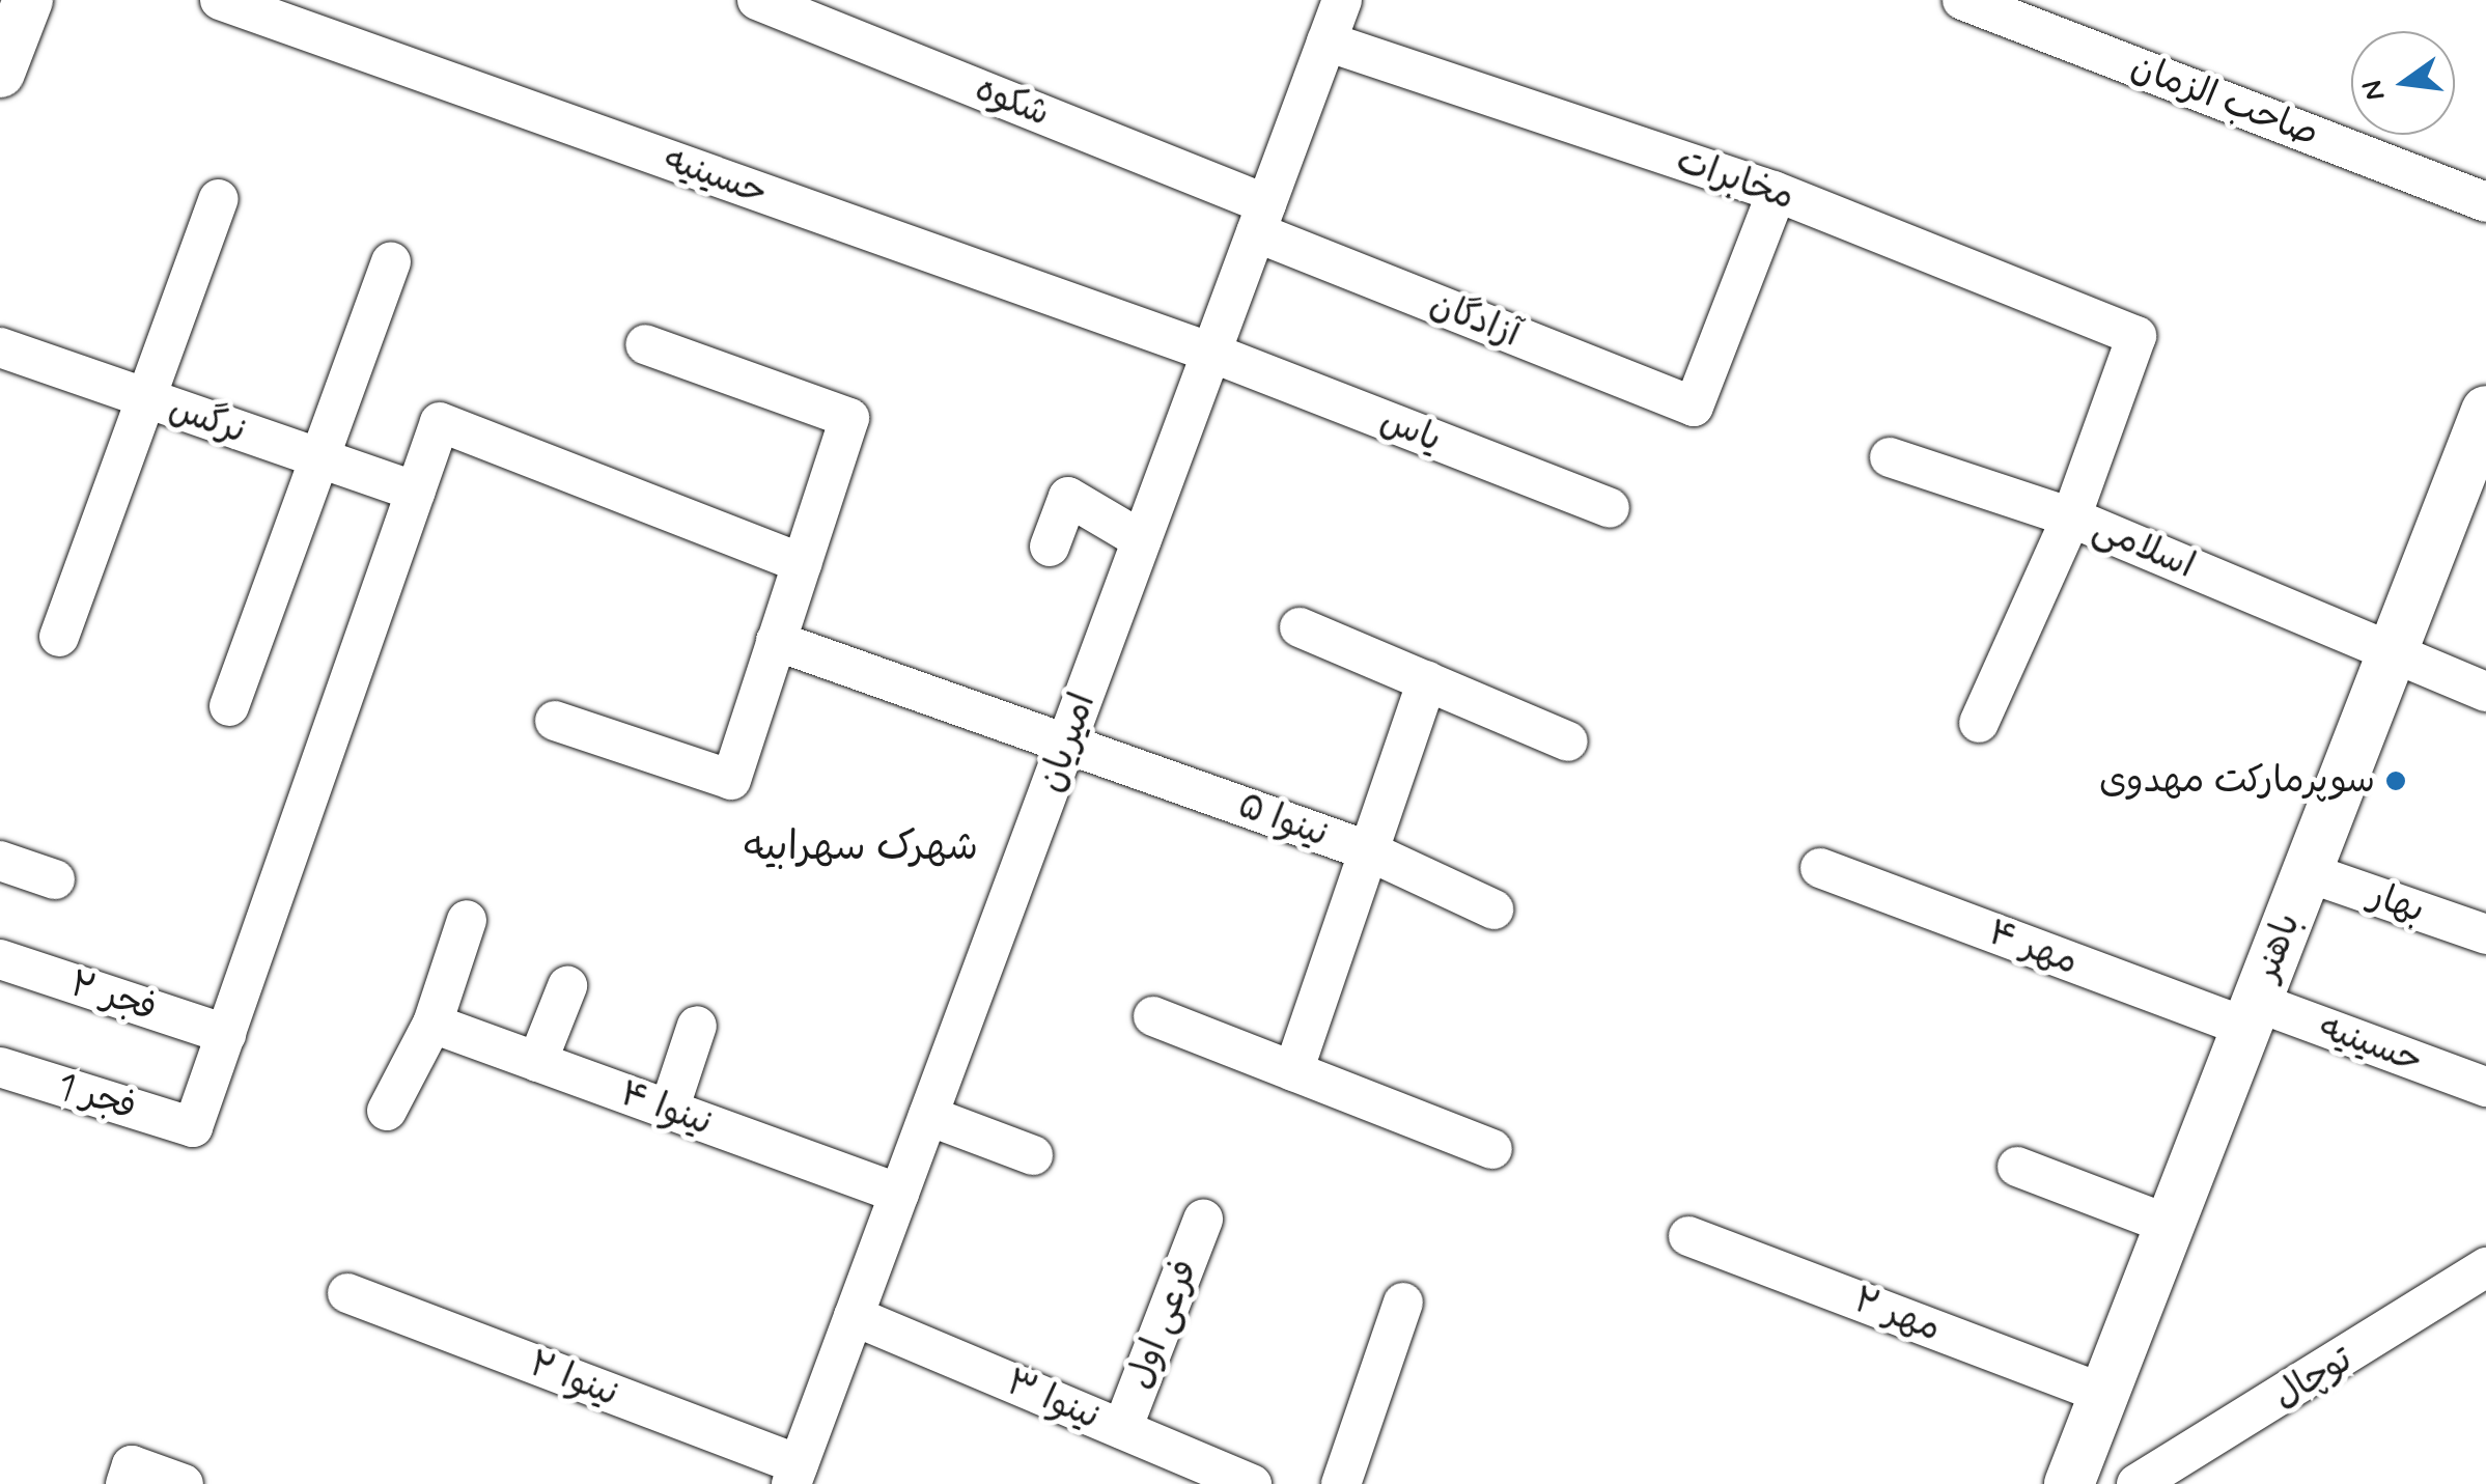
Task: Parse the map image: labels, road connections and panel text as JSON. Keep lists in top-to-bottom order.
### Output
{
  "streets": {
    "street": [
      "صاحب الزمان",
      "شکوه",
      "حسینیه",
      "مخابرات",
      "آزادگان",
      "نرگس",
      "یاس",
      "اسلامی",
      "امیریان",
      "نینوا ۵",
      "بهار",
      "باهنر",
      "مهر ۴",
      "فجر ۲",
      "فجر 1",
      "نینوا ۴",
      "مهر ۲",
      "فرعی اول",
      "توچال",
      "نینوا ۲",
      "نینوا ۳"
    ]
  },
  "crossings": [
    ["شکوه", "آزادگان"],
    ["شکوه", "امیریان"],
    ["حسینیه", "یاس"],
    ["حسینیه", "امیریان"],
    ["حسینیه", "باهنر"],
    ["حسینیه", "مهر ۴"],
    ["مخابرات", "آزادگان"],
    ["مخابرات", "اسلامی"],
    ["مخابرات", "امیریان"],
    ["آزادگان", "امیریان"],
    ["یاس", "امیریان"],
    ["اسلامی", "باهنر"],
    ["امیریان", "نینوا ۵"],
    ["امیریان", "نینوا ۴"],
    ["امیریان", "نینوا ۲"],
    ["امیریان", "نینوا ۳"],
    ["بهار", "باهنر"],
    ["باهنر", "مهر ۴"],
    ["باهنر", "مهر ۲"],
    ["فجر ۲", "فجر 1"],
    ["فرعی اول", "نینوا ۳"]
  ],
  "districts": ["شهرک سهرابیه"],
  "places": ["سوپرمارکت مهدوی"],
  "north": "left"
}
